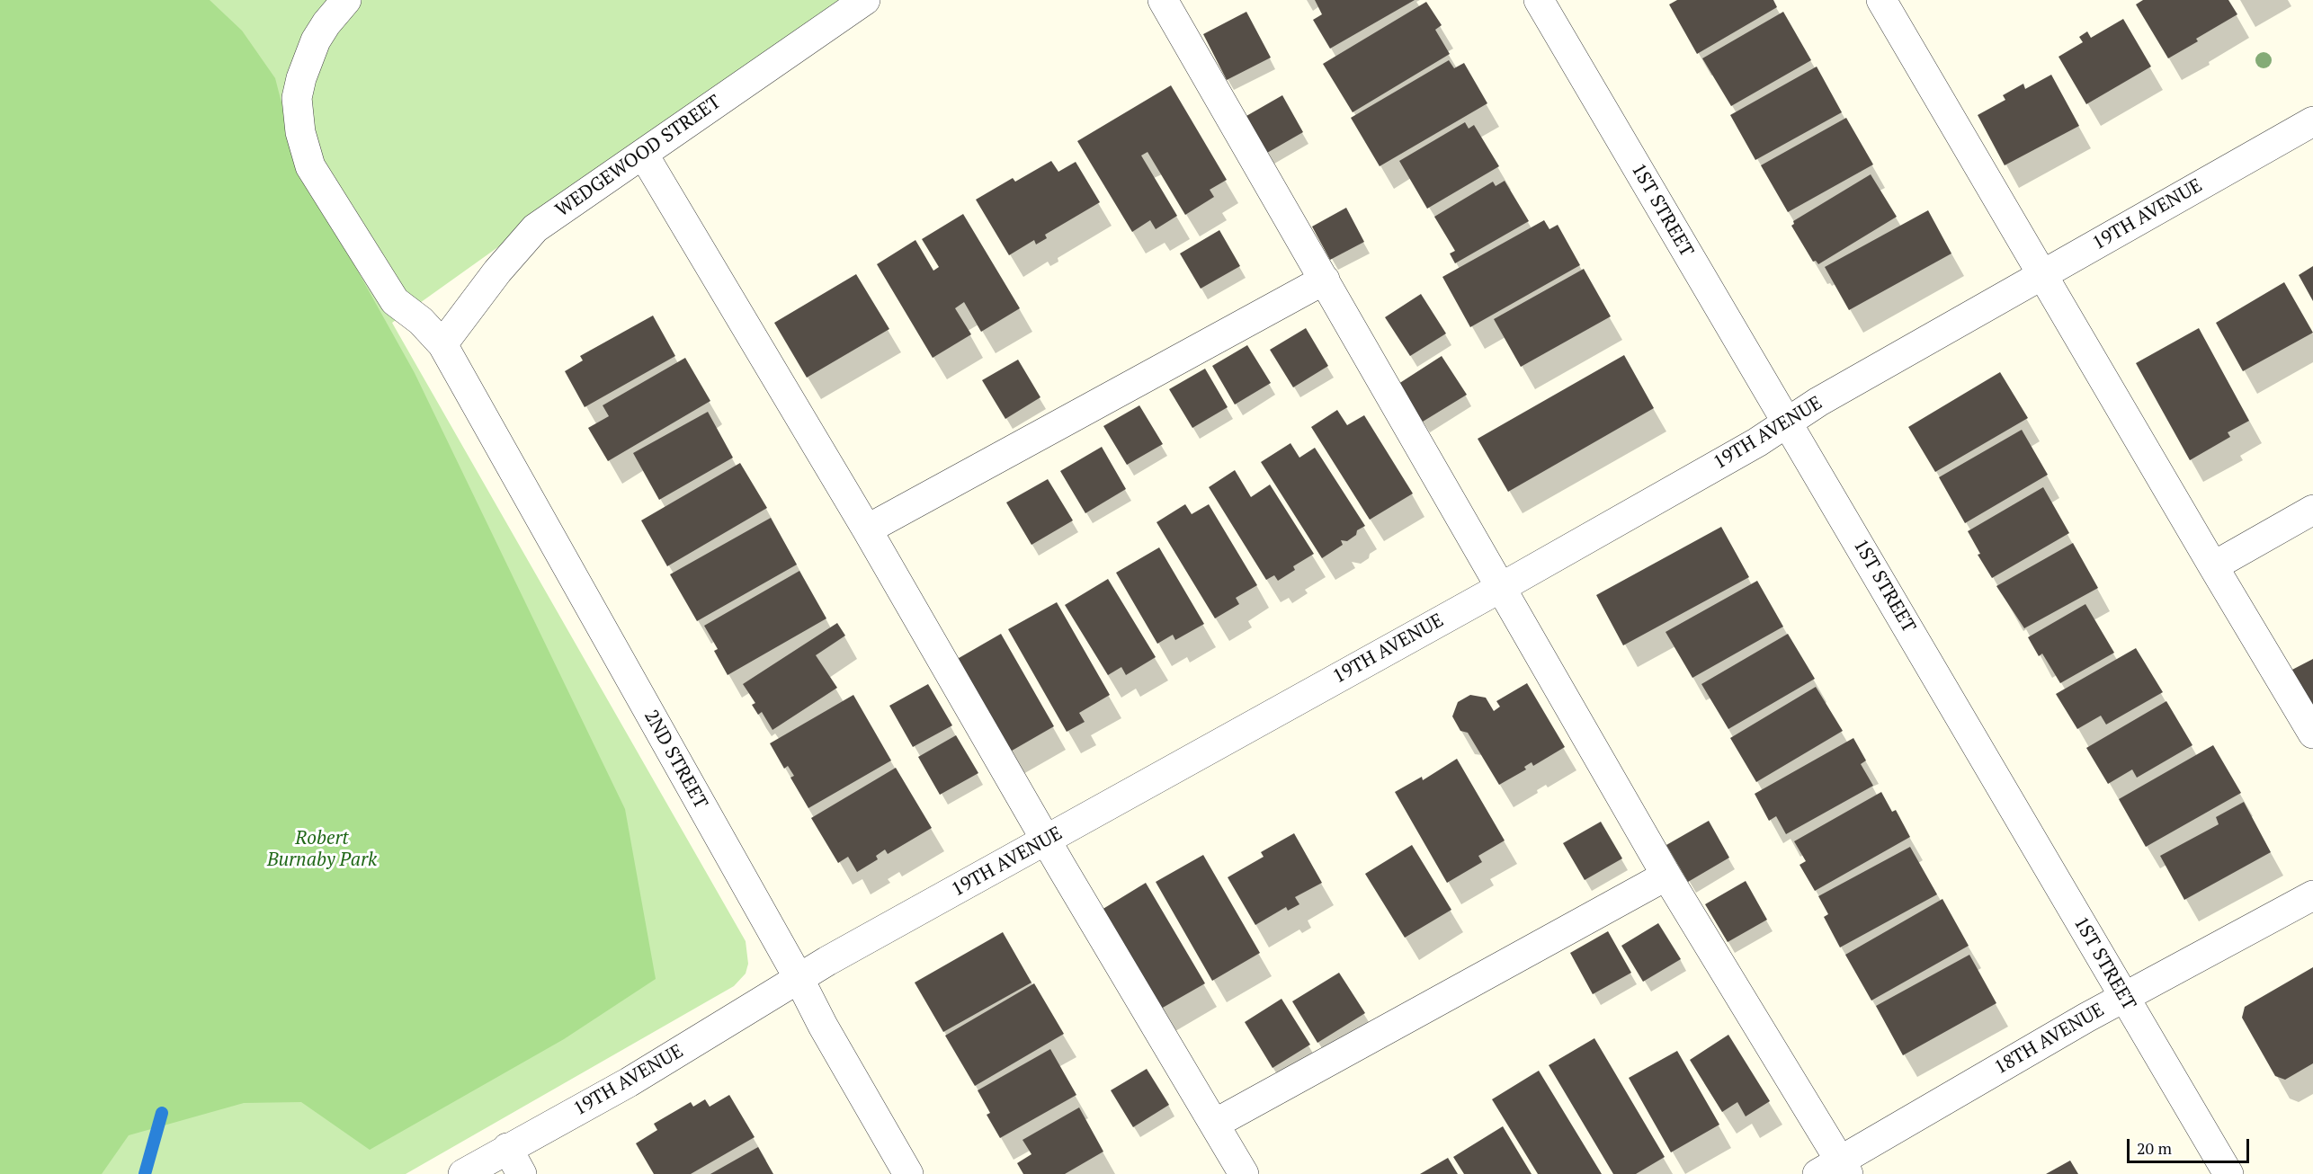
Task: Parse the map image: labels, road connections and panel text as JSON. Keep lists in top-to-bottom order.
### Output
{
  "streets": {
    "street": [
      "WEDGEWOOD STREET",
      "1ST STREET",
      "19TH AVENUE",
      "2ND STREET",
      "18TH AVENUE"
    ]
  },
  "crossings": [
    ["WEDGEWOOD STREET", "2ND STREET"],
    ["1ST STREET", "19TH AVENUE"],
    ["1ST STREET", "18TH AVENUE"],
    ["19TH AVENUE", "2ND STREET"]
  ],
  "parks": ["Robert Burnaby Park"],
  "scale_bar": "20 m"
}
